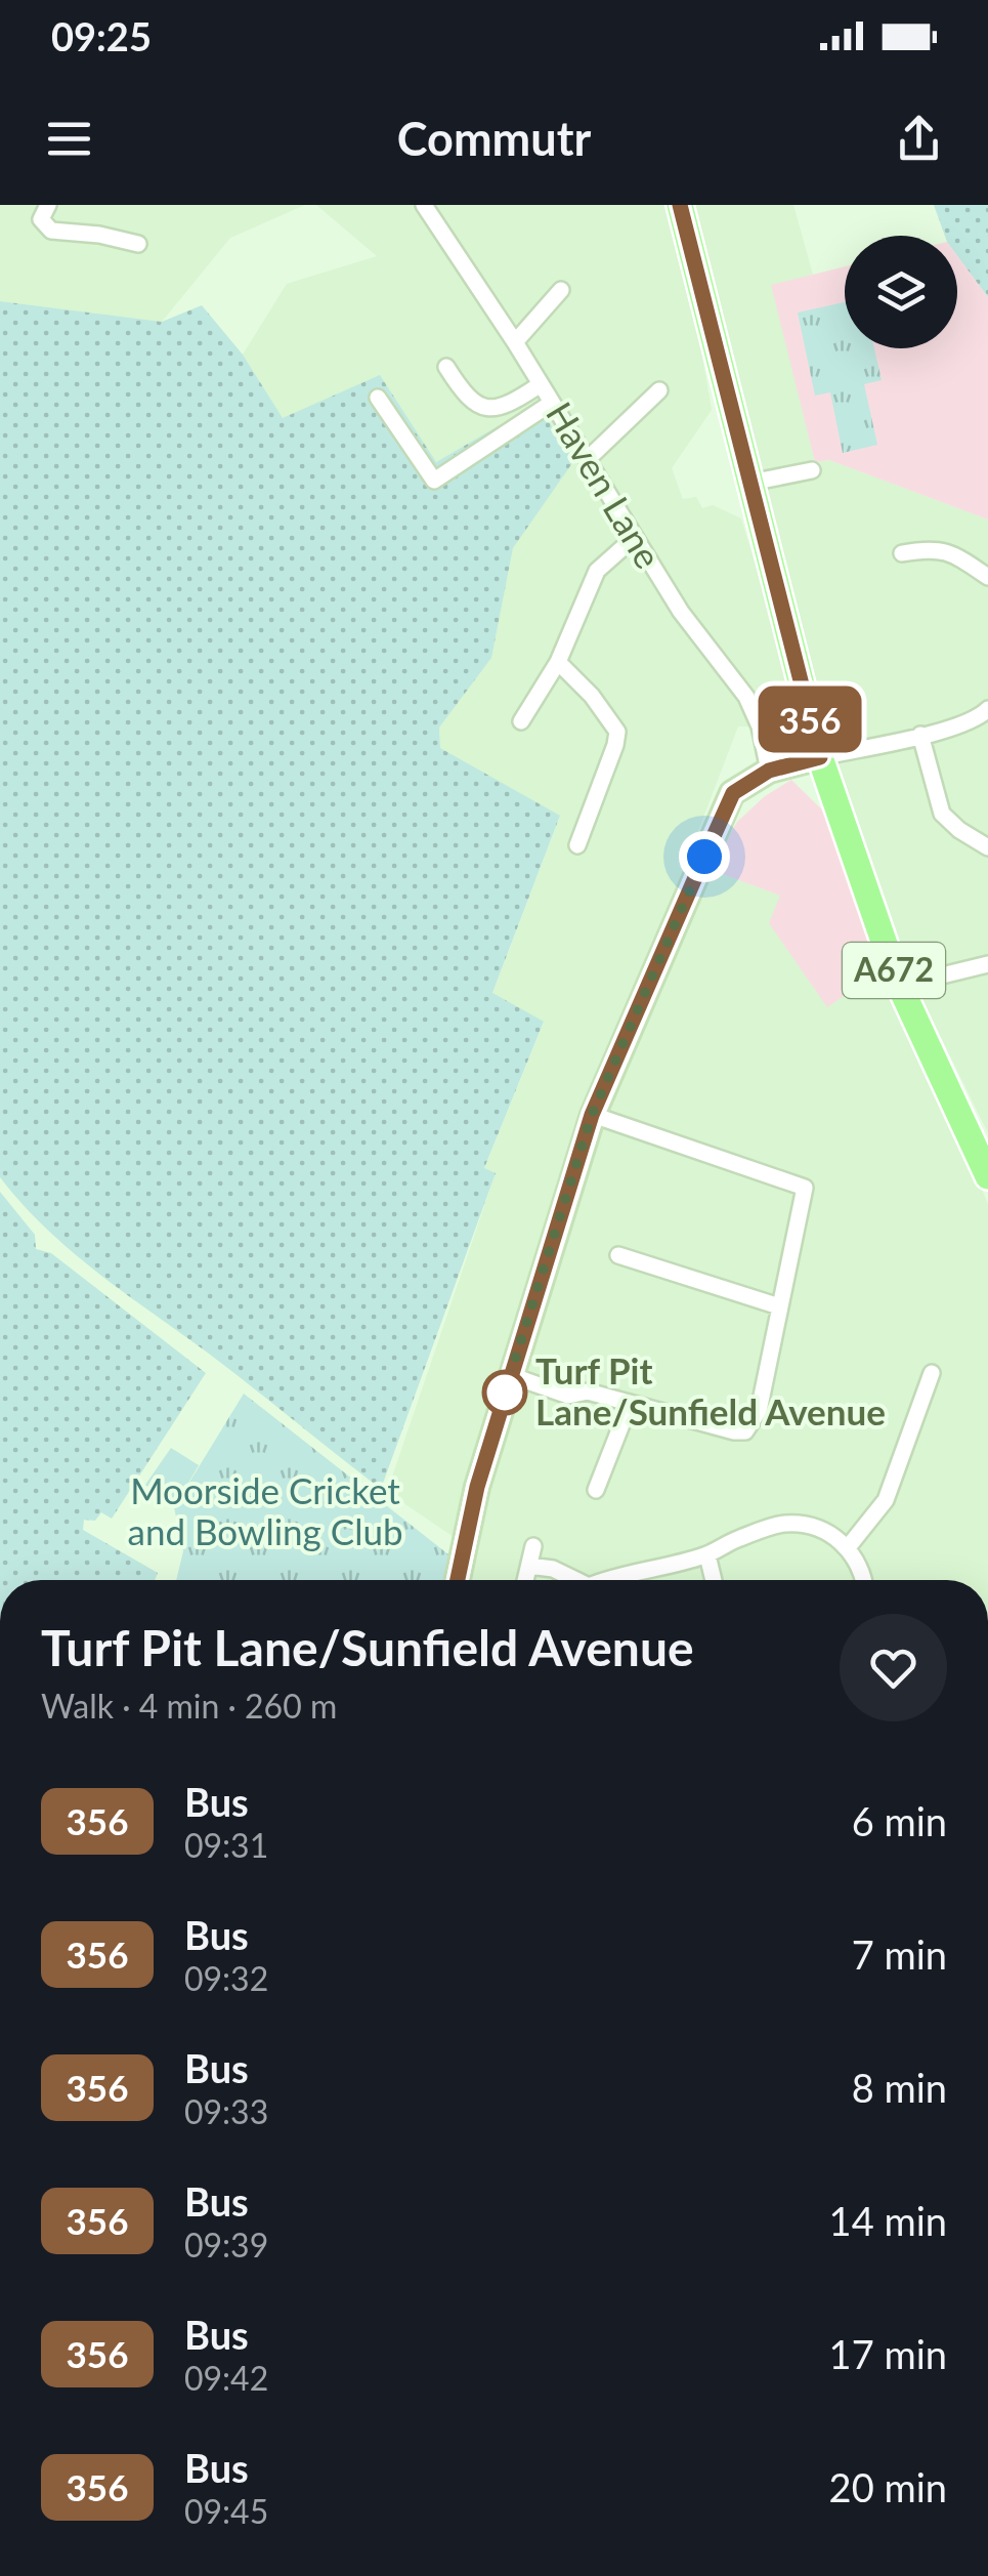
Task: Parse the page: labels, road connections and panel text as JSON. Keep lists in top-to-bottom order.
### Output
{
  "streets": {
    "main road": ["A672"],
    "street": ["Haven Lane"]
  },
  "parks": ["Moorside Cricket and Bowling Club"],
  "places": ["Turf Pit Lane/Sunfield Avenue"],
  "lines": ["bus line 356"],
  "page": {
    "status": "09:25",
    "header": "Commutr",
    "on_map": "356",
    "heading": ["Turf Pit Lane/Sunfield Avenue", "Walk · 4 min · 260 m"],
    "list": [
      {
        "mark": "356",
        "name": "Bus",
        "note": "09:31",
        "value": "6 min"
      },
      {
        "mark": "356",
        "name": "Bus",
        "note": "09:32",
        "value": "7 min"
      },
      {
        "mark": "356",
        "name": "Bus",
        "note": "09:33",
        "value": "8 min"
      },
      {
        "mark": "356",
        "name": "Bus",
        "note": "09:39",
        "value": "14 min"
      },
      {
        "mark": "356",
        "name": "Bus",
        "note": "09:42",
        "value": "17 min"
      },
      {
        "mark": "356",
        "name": "Bus",
        "note": "09:45",
        "value": "20 min"
      }
    ]
  }
}
